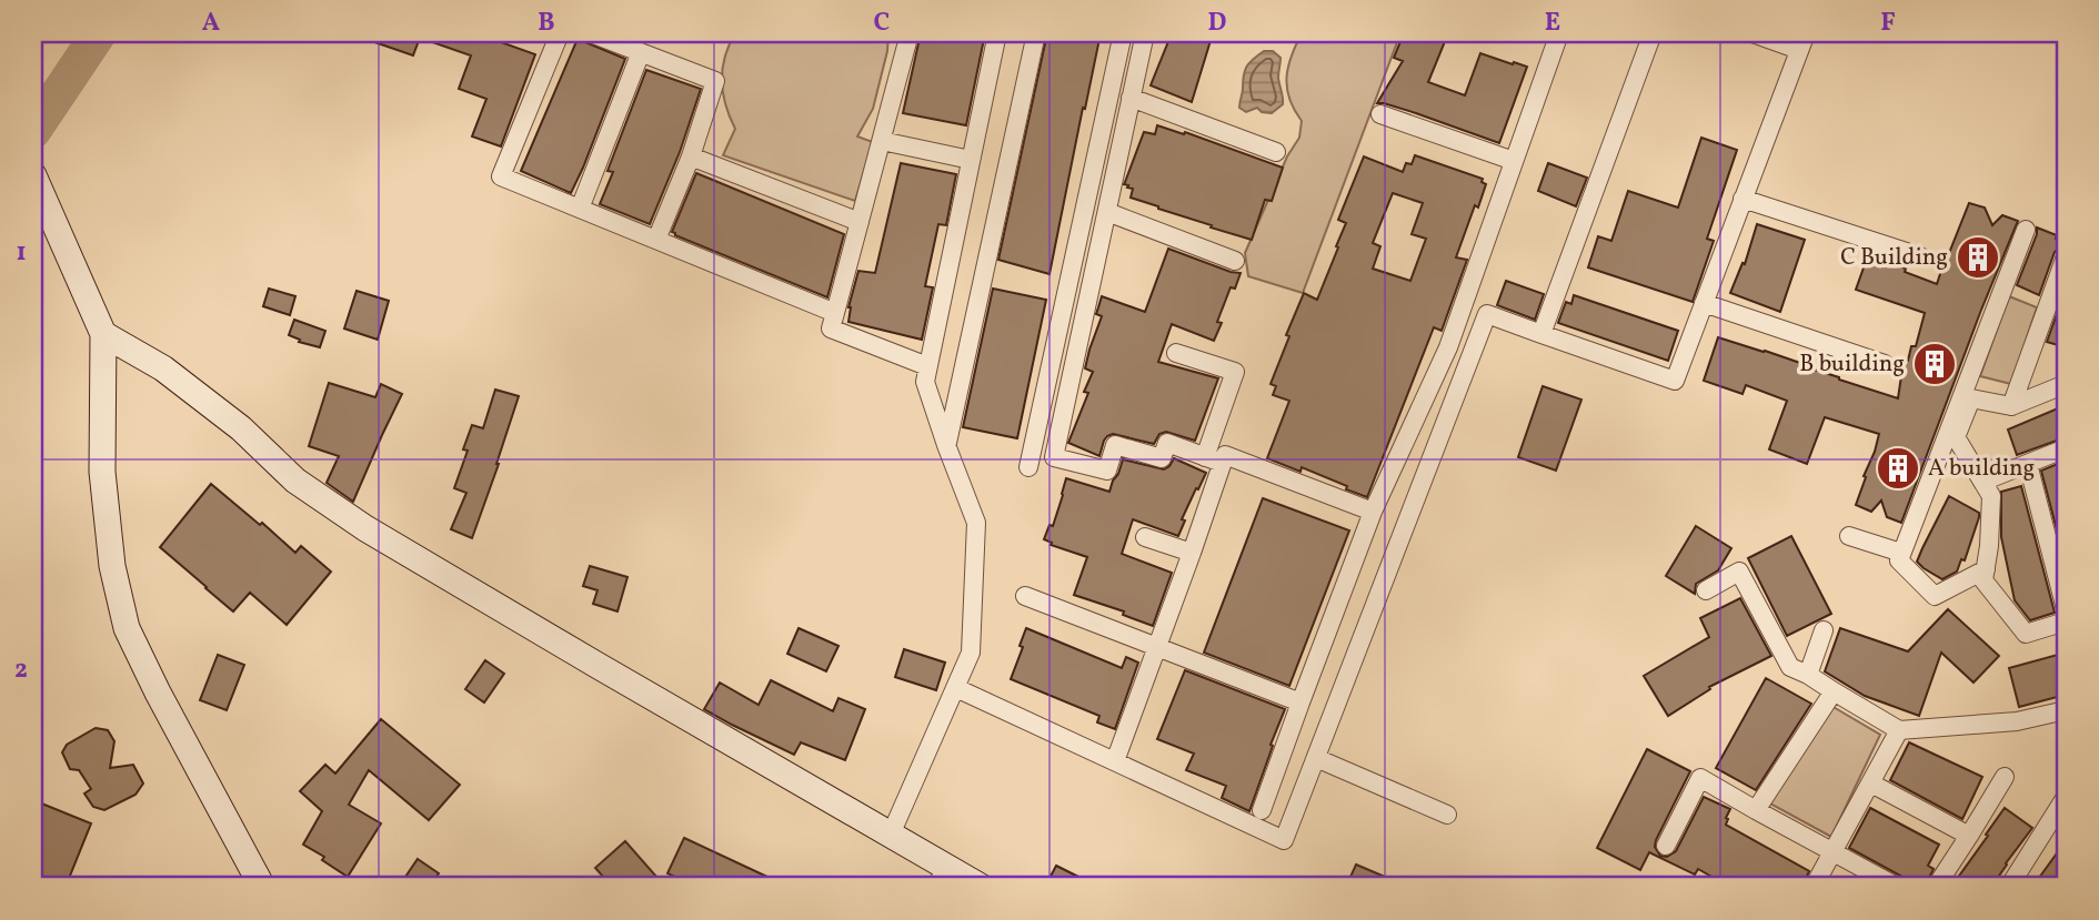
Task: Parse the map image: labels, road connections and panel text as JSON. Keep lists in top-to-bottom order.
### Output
{
  "places": {
    "building": ["C Building", "B building", "A building"]
  },
  "grid": {
    "columns": [
      "A",
      "B",
      "C",
      "D",
      "E",
      "F"
    ],
    "rows": ["1", "2"]
  }
}
